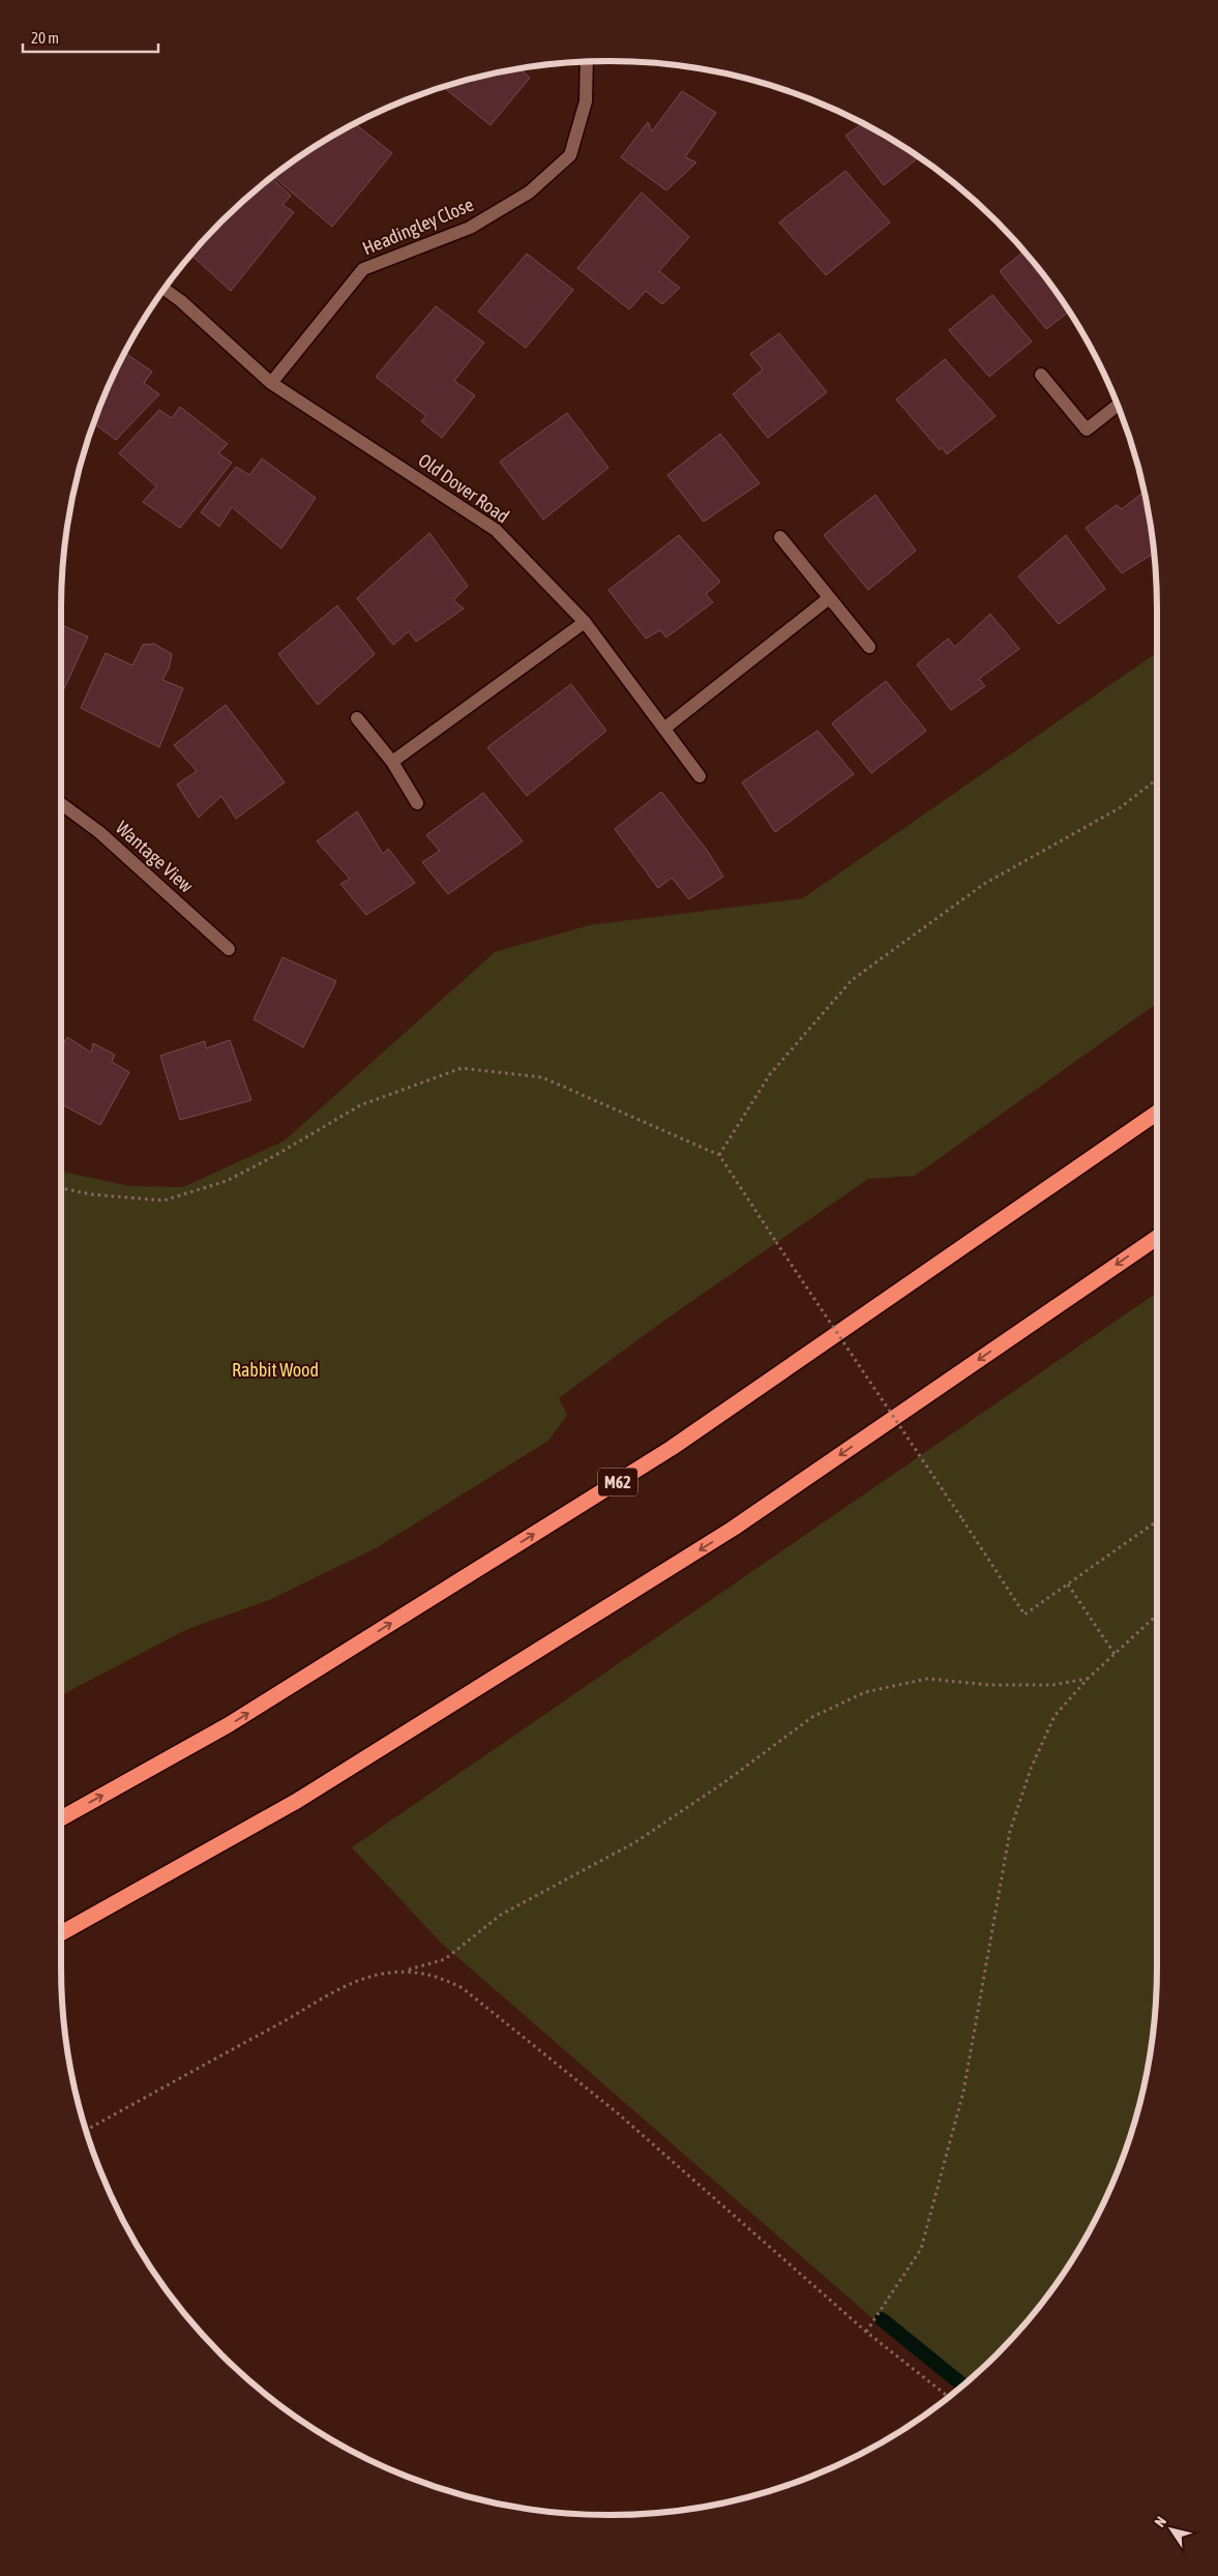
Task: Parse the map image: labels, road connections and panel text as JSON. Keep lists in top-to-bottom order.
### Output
{
  "streets": {
    "highway": ["M62"],
    "street": ["Headingley Close", "Old Dover Road", "Wantage View"]
  },
  "crossings": [
    ["Headingley Close", "Old Dover Road"]
  ],
  "parks": ["Rabbit Wood"],
  "scale_bar": "20 m",
  "north": "top left"
}
